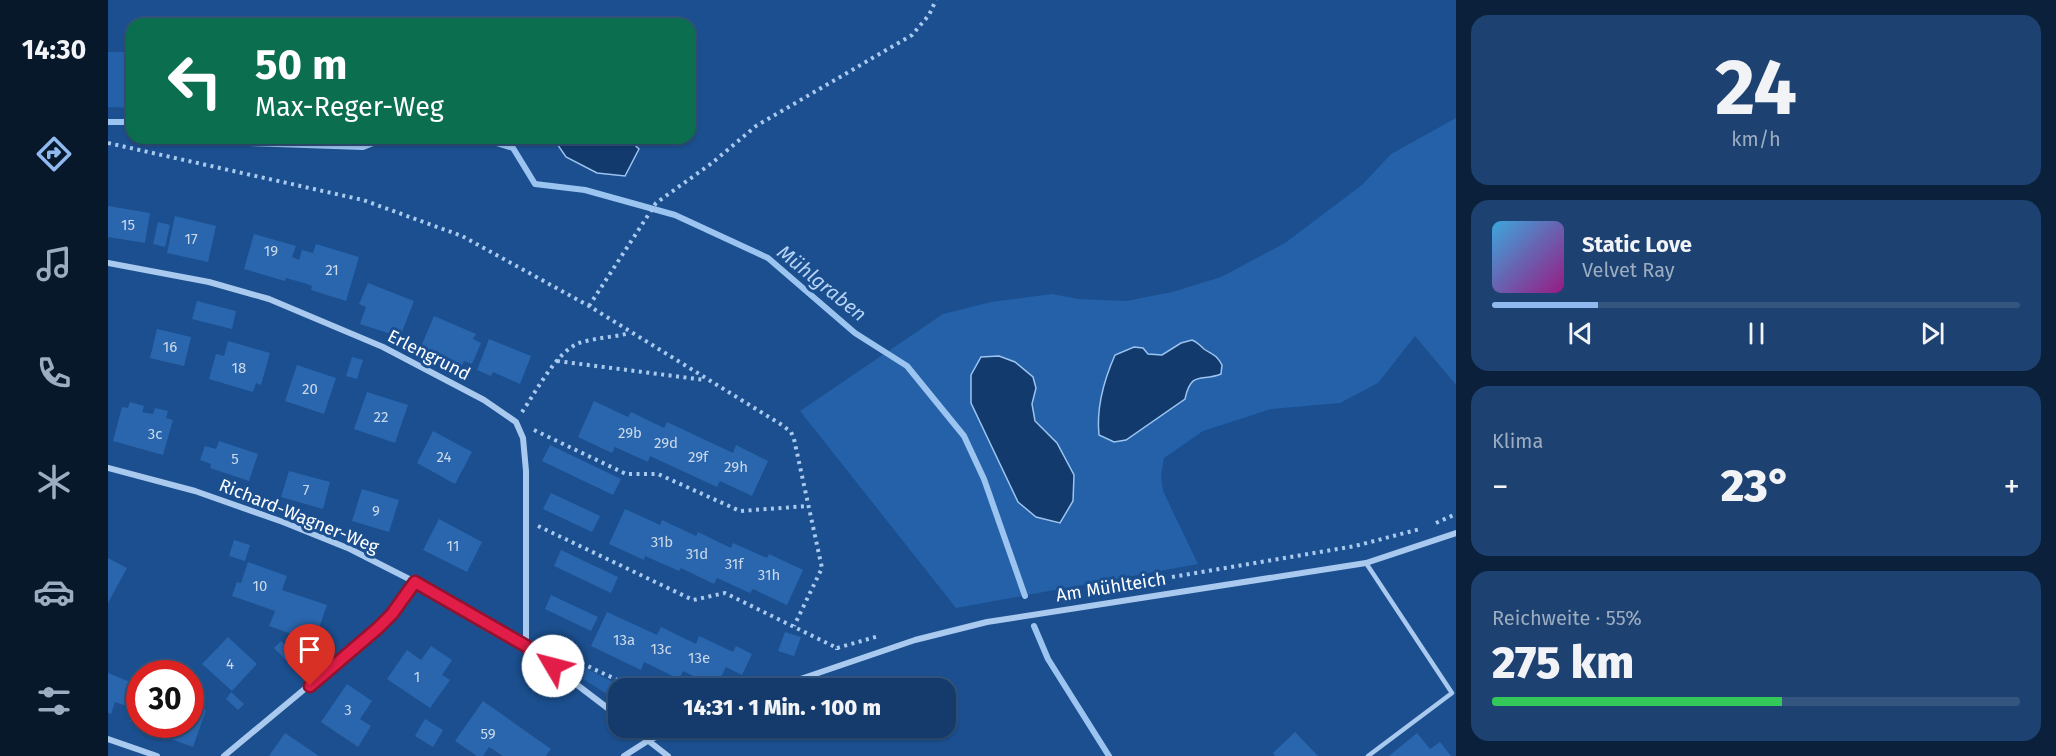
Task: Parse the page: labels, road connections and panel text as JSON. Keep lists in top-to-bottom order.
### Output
{
  "streets": {
    "street": ["Erlengrund", "Richard-Wagner-Weg", "Am Mühlteich"]
  },
  "water": ["Mühlgraben"],
  "house_numbers": [
    "15",
    "17",
    "19",
    "21",
    "16",
    "18",
    "20",
    "22",
    "29b",
    "3c",
    "29d",
    "24",
    "29f",
    "5",
    "29h",
    "7",
    "9",
    "31b",
    "11",
    "31d",
    "31f",
    "31h",
    "10",
    "13a",
    "13c",
    "13e",
    "4",
    "1",
    "3",
    "59"
  ],
  "page": {
    "tabs": "14:30",
    "tile": [
      ["24", "km/h"],
      "Klima",
      ["Reichweite · 55%", "275 km"]
    ],
    "turn": ["50 m", "Max-Reger-Weg"],
    "song": ["Static Love", "Velvet Ray"],
    "heat": ["−", "23°", "+"],
    "limit": "30",
    "trip": "14:31 · 1 Min. · 100 m"
  }
}
